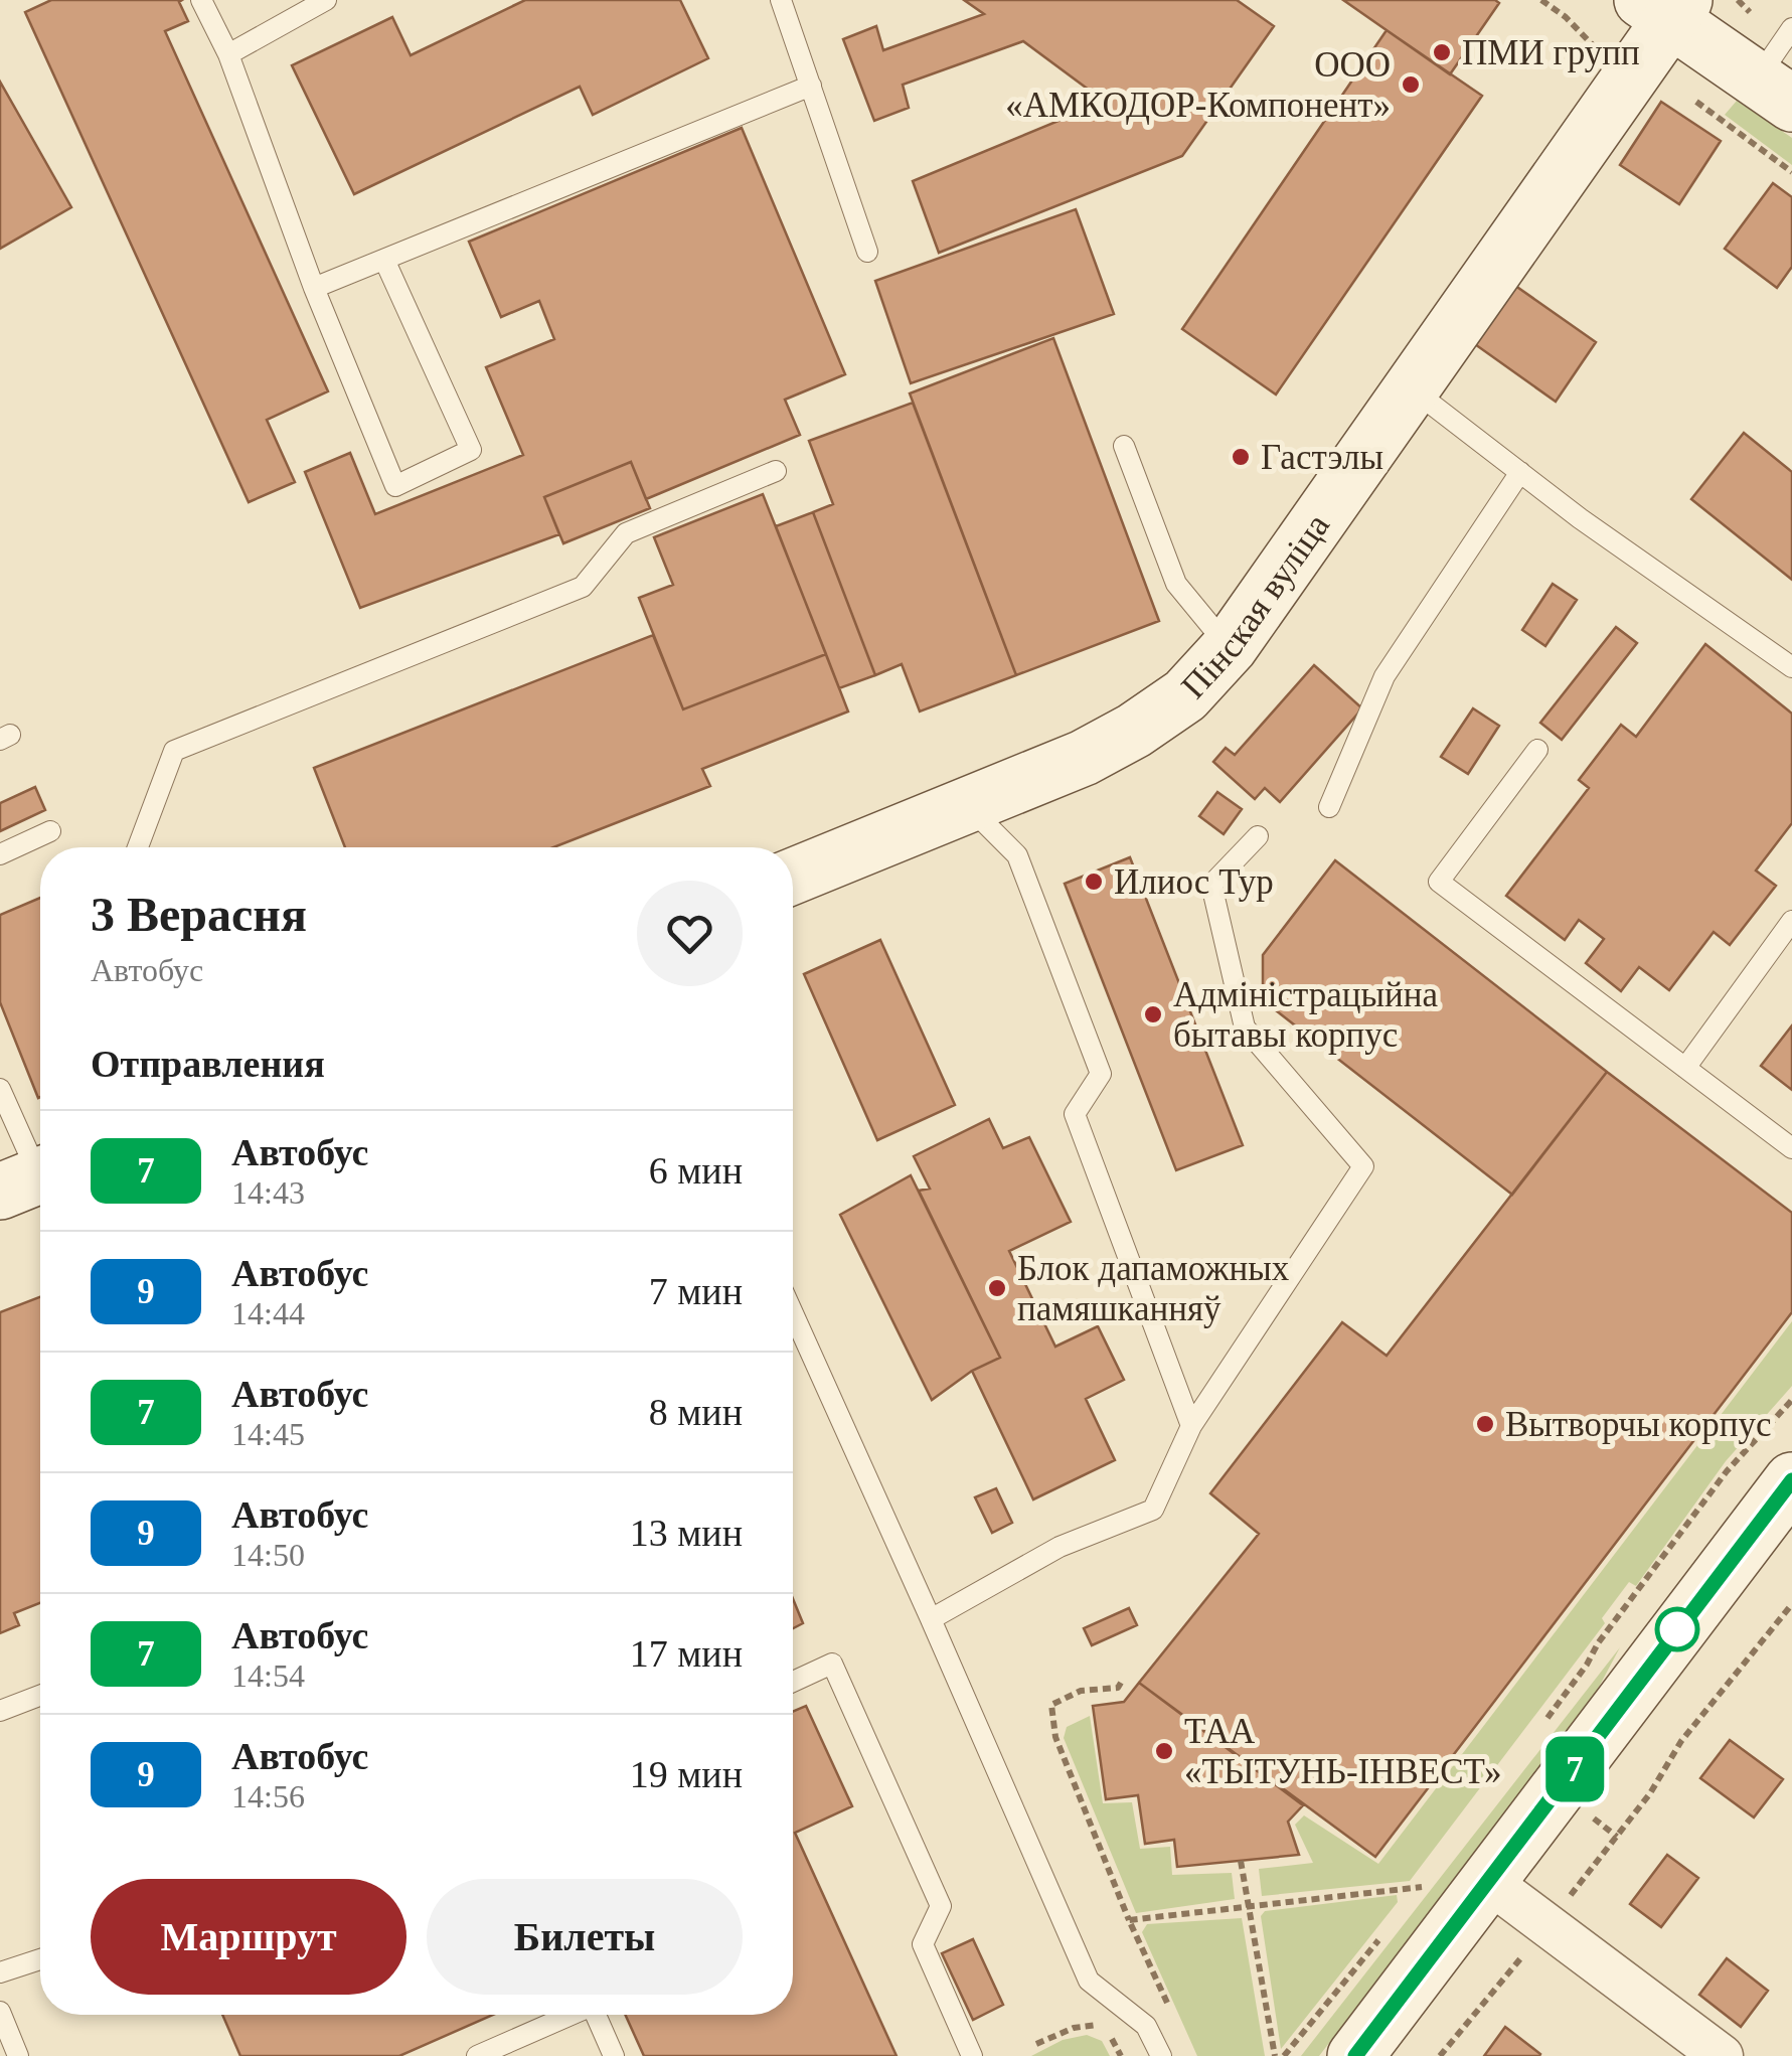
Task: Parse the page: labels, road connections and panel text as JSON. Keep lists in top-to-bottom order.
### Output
{
  "streets": {
    "street": ["Пінская вуліца"]
  },
  "places": [
    "ПМИ групп",
    "ООО «АМКОДОР-Компонент»",
    "Гастэлы",
    "Илиос Тур",
    "Адміністрацыйна бытавы корпус",
    "Блок дапаможных памяшканняў",
    "Вытворчы корпус",
    "ТАА «ТЫТУНЬ-IНВЕСТ»"
  ],
  "lines": ["bus line 7"],
  "page": {
    "on_map": "7",
    "heading": [
      ["3 Верасня", "Автобус"],
      "Отправления"
    ],
    "list": [
      {
        "mark": "7",
        "name": "Автобус",
        "note": "14:43",
        "value": "6 мин"
      },
      {
        "mark": "9",
        "name": "Автобус",
        "note": "14:44",
        "value": "7 мин"
      },
      {
        "mark": "7",
        "name": "Автобус",
        "note": "14:45",
        "value": "8 мин"
      },
      {
        "mark": "9",
        "name": "Автобус",
        "note": "14:50",
        "value": "13 мин"
      },
      {
        "mark": "7",
        "name": "Автобус",
        "note": "14:54",
        "value": "17 мин"
      },
      {
        "mark": "9",
        "name": "Автобус",
        "note": "14:56",
        "value": "19 мин"
      }
    ],
    "buttons": ["Маршрут", "Билеты"]
  }
}
